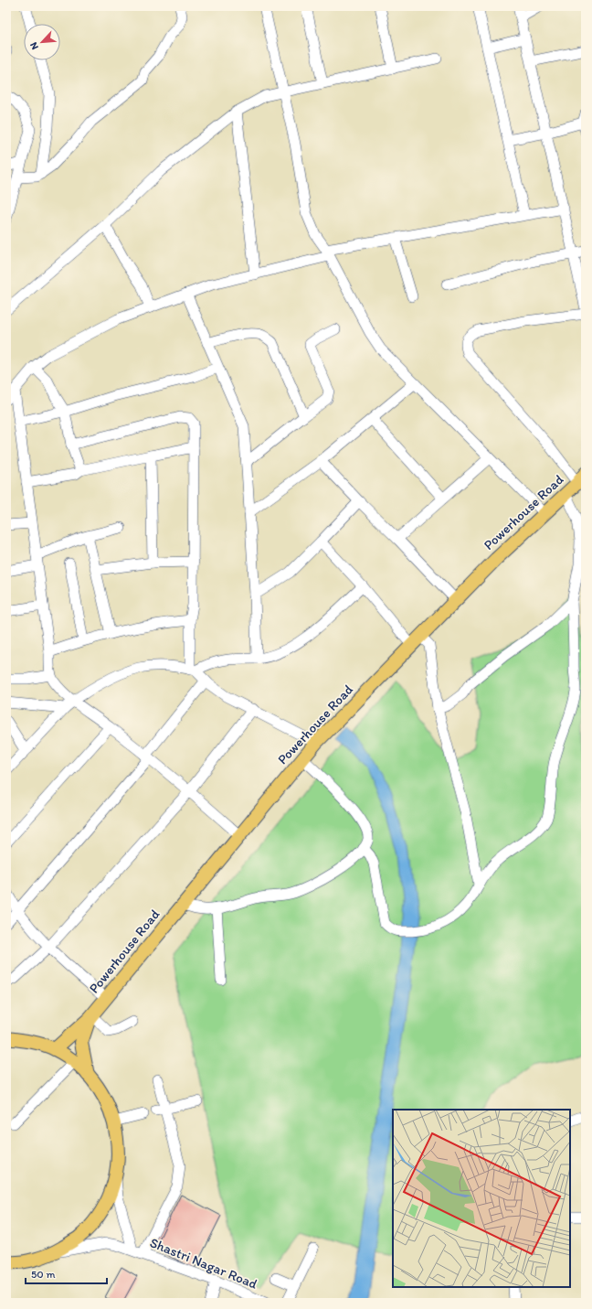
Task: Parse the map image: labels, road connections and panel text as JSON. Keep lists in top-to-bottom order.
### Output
{
  "streets": {
    "main road": ["Powerhouse Road"],
    "street": ["Shastri Nagar Road"]
  },
  "scale_bar": "50 m",
  "north": "bottom left"
}
